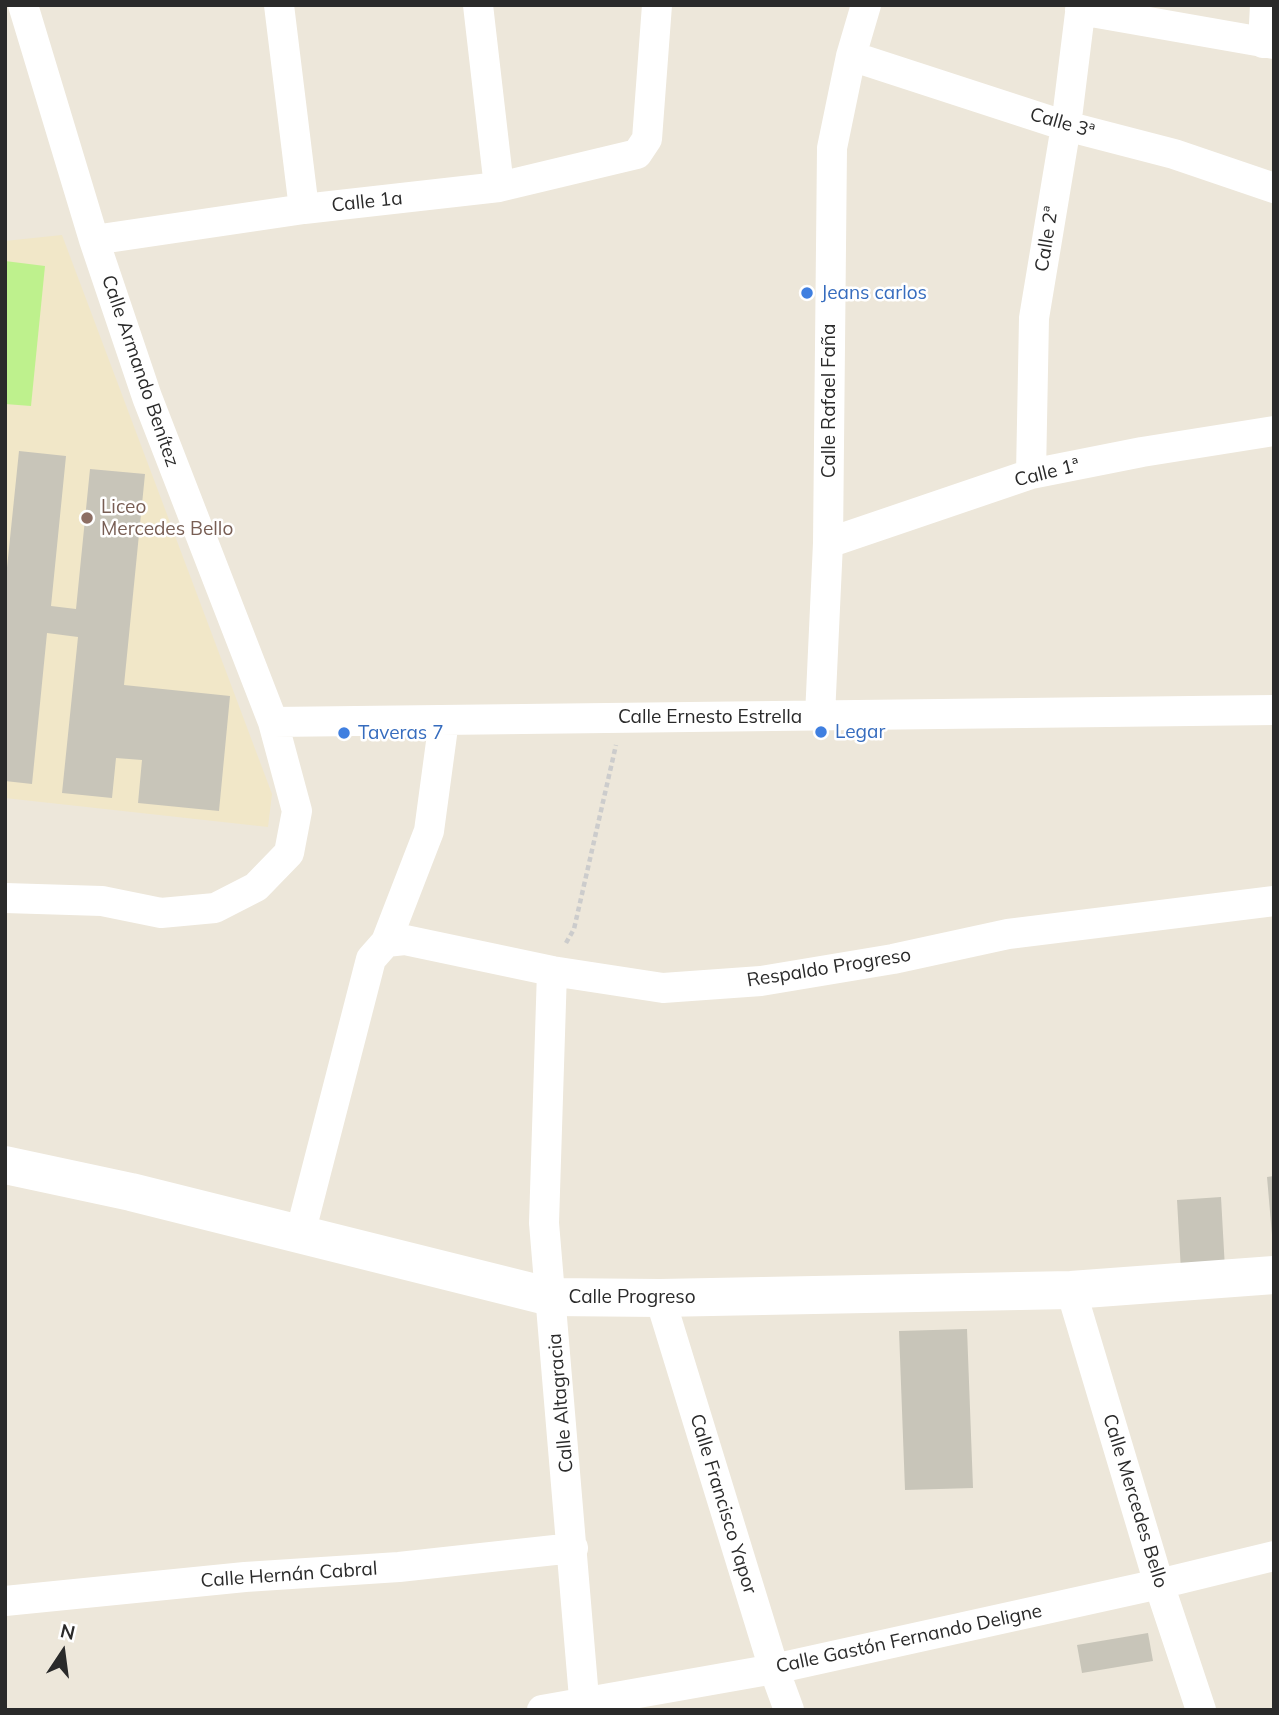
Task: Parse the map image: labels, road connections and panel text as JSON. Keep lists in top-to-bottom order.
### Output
{
  "streets": {
    "street": [
      "Calle 3ª",
      "Calle 1a",
      "Calle 2ª",
      "Calle Armando Benítez",
      "Calle Rafael Faña",
      "Calle 1ª",
      "Calle Ernesto Estrella",
      "Respaldo Progreso",
      "Calle Progreso",
      "Calle Altagracia",
      "Calle Mercedes Bello",
      "Calle Francisco Yapor",
      "Calle Hernán Cabral",
      "Calle Gastón Fernando Deligne"
    ]
  },
  "crossings": [
    ["Calle 3ª", "Calle 2ª"],
    ["Calle 3ª", "Calle Rafael Faña"],
    ["Calle 1a", "Calle Armando Benítez"],
    ["Calle 2ª", "Calle 1ª"],
    ["Calle Armando Benítez", "Calle Ernesto Estrella"],
    ["Calle Rafael Faña", "Calle 1ª"],
    ["Calle Rafael Faña", "Calle Ernesto Estrella"],
    ["Respaldo Progreso", "Calle Altagracia"],
    ["Calle Progreso", "Calle Altagracia"],
    ["Calle Progreso", "Calle Mercedes Bello"],
    ["Calle Progreso", "Calle Francisco Yapor"],
    ["Calle Altagracia", "Calle Hernán Cabral"],
    ["Calle Altagracia", "Calle Gastón Fernando Deligne"],
    ["Calle Mercedes Bello", "Calle Gastón Fernando Deligne"],
    ["Calle Francisco Yapor", "Calle Gastón Fernando Deligne"]
  ],
  "places": [
    "Jeans carlos",
    "Liceo Mercedes Bello",
    "Legar",
    "Taveras 7"
  ],
  "north": "top"
}
